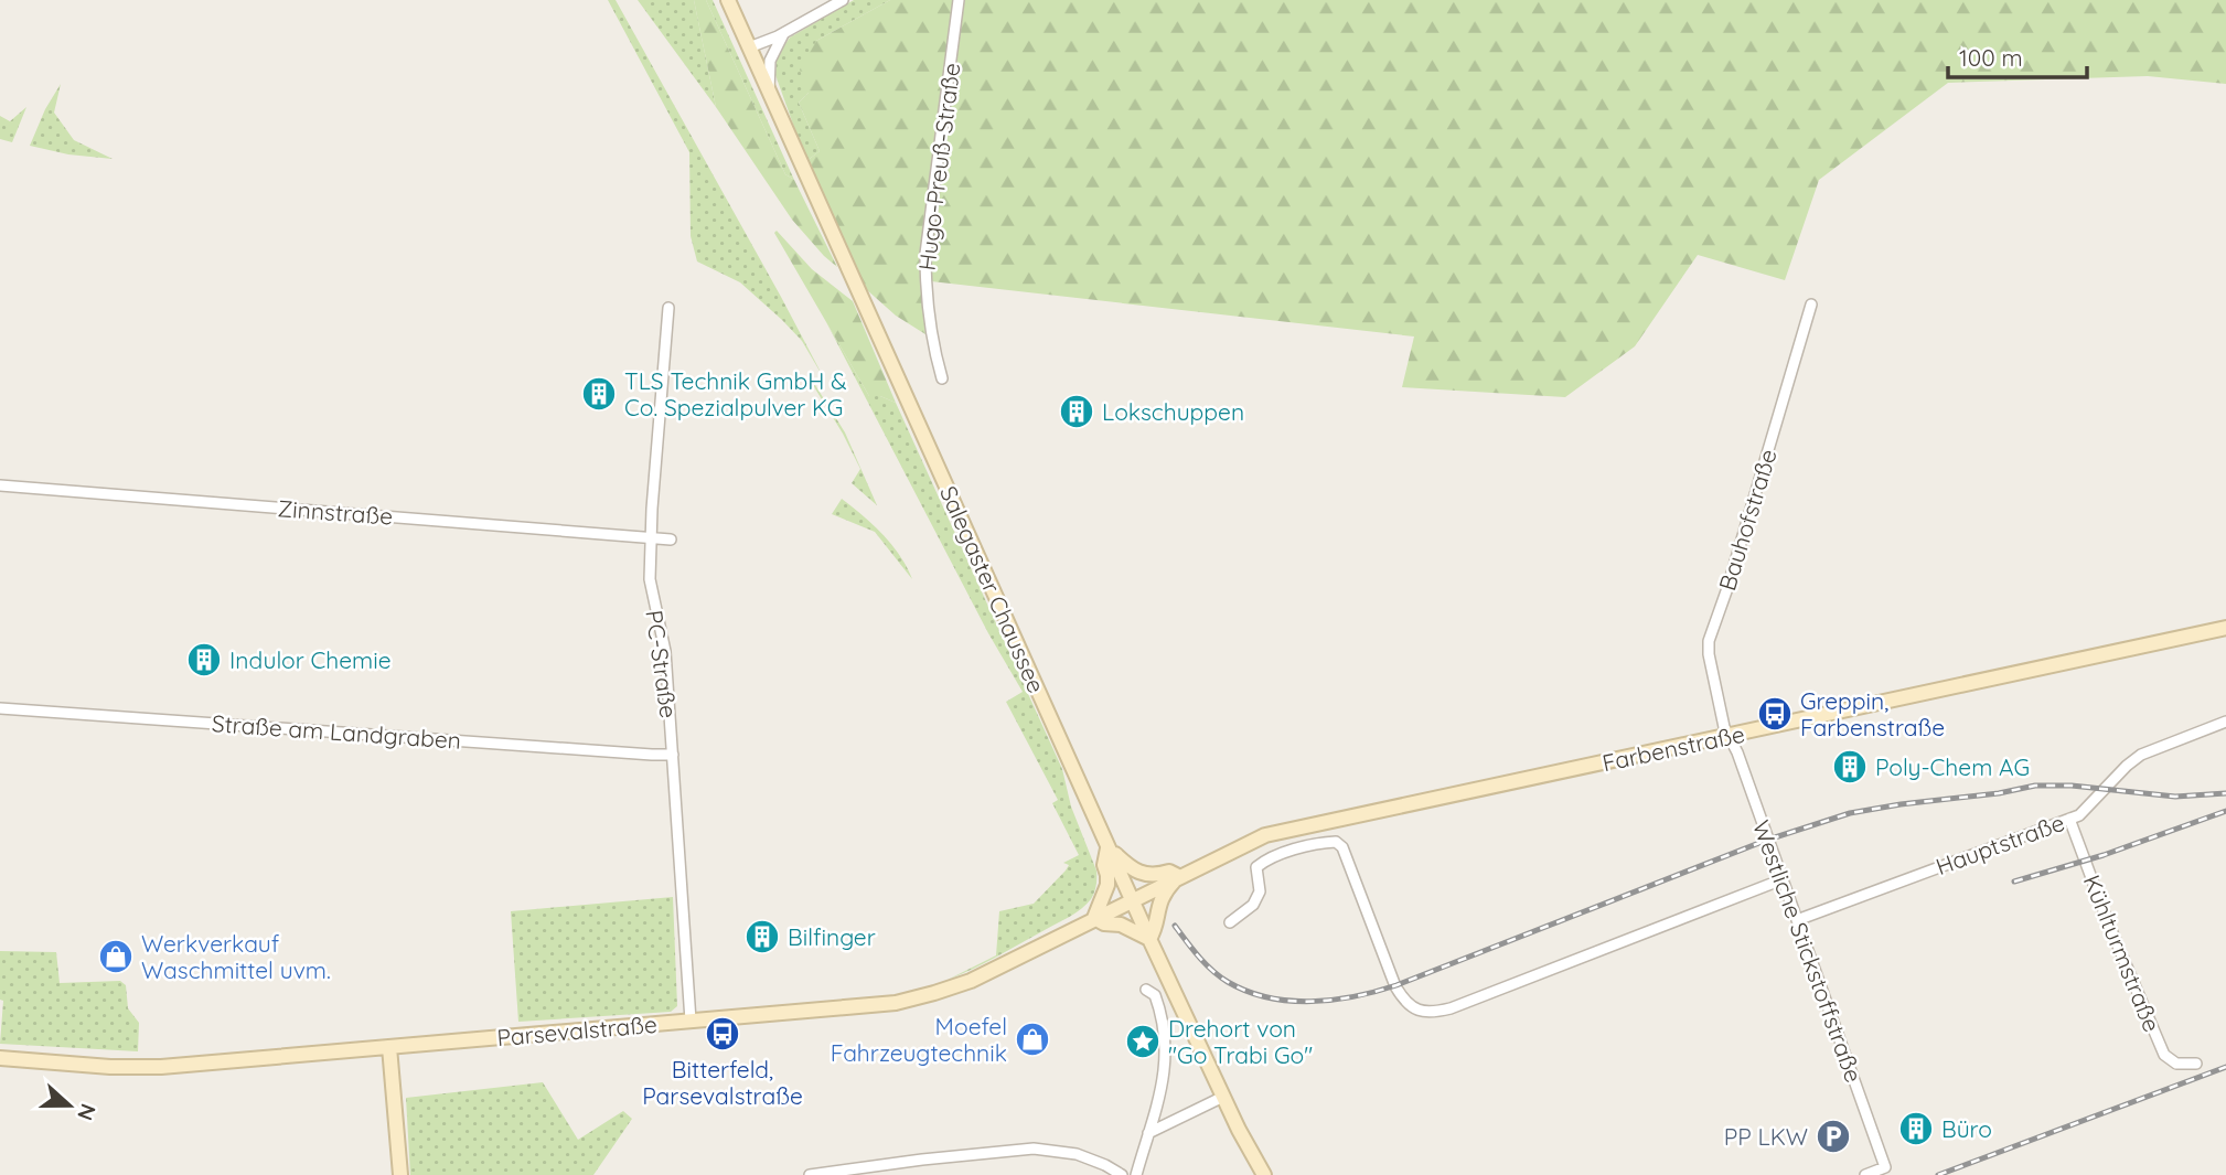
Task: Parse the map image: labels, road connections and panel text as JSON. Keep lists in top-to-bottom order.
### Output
{
  "streets": {
    "street": [
      "Hugo-Preuß-Straße",
      "Zinnstraße",
      "Bauhofstraße",
      "Salegaster Chaussee",
      "PC-Straße",
      "Straße am Landgraben",
      "Farbenstraße",
      "Hauptstraße",
      "Westliche Stickstoffstraße",
      "Kühlturmstraße",
      "Parsevalstraße"
    ]
  },
  "crossings": [
    ["Zinnstraße", "PC-Straße"],
    ["Bauhofstraße", "Farbenstraße"],
    ["Bauhofstraße", "Westliche Stickstoffstraße"],
    ["Salegaster Chaussee", "Farbenstraße"],
    ["Salegaster Chaussee", "Parsevalstraße"],
    ["PC-Straße", "Straße am Landgraben"],
    ["PC-Straße", "Parsevalstraße"],
    ["Farbenstraße", "Westliche Stickstoffstraße"],
    ["Farbenstraße", "Parsevalstraße"],
    ["Hauptstraße", "Westliche Stickstoffstraße"],
    ["Hauptstraße", "Kühlturmstraße"]
  ],
  "places": {
    "building": [
      "TLS Technik GmbH & Co. Spezialpulver KG",
      "Lokschuppen",
      "Indulor Chemie",
      "Poly-Chem AG",
      "Bilfinger",
      "Büro"
    ],
    "bus stop": ["Greppin, Farbenstraße", "Bitterfeld, Parsevalstraße"],
    "shop": ["Werkverkauf Waschmittel uvm.", "Moefel Fahrzeugtechnik"],
    "place": ["Drehort von \"Go Trabi Go\""],
    "parking": ["PP LKW"]
  },
  "scale_bar": "100 m",
  "north": "right"
}
